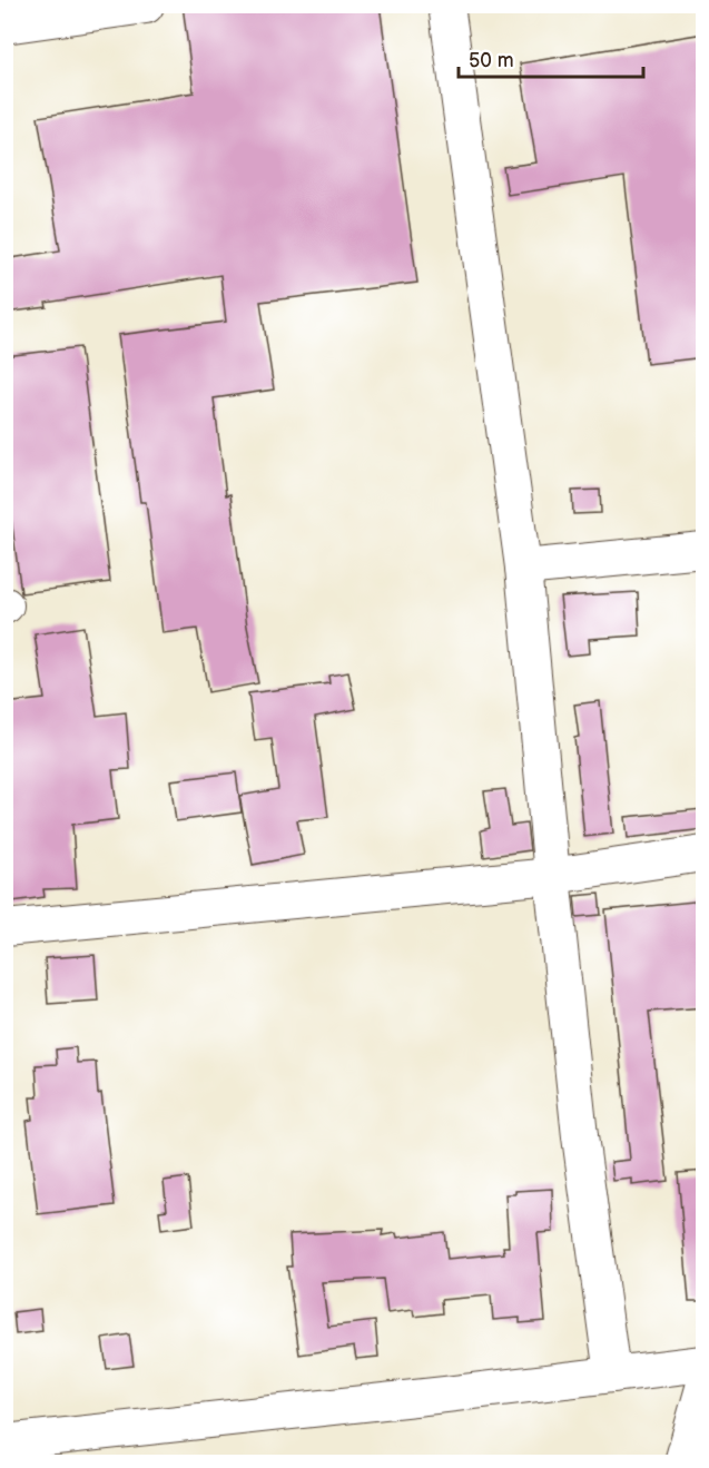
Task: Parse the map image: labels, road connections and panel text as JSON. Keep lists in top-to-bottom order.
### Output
{
  "scale_bar": "50 m"
}
